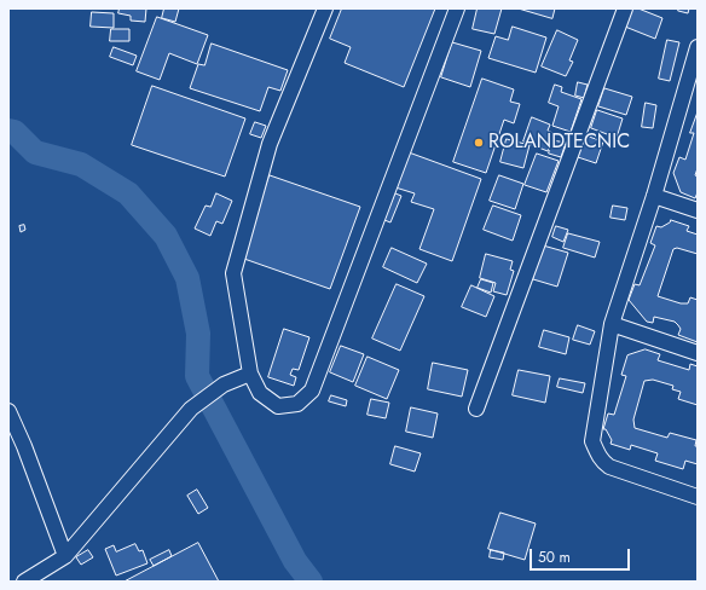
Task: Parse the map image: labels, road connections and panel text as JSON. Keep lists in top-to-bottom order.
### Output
{
  "places": ["ROLANDTECNIC"],
  "scale_bar": "50 m"
}
